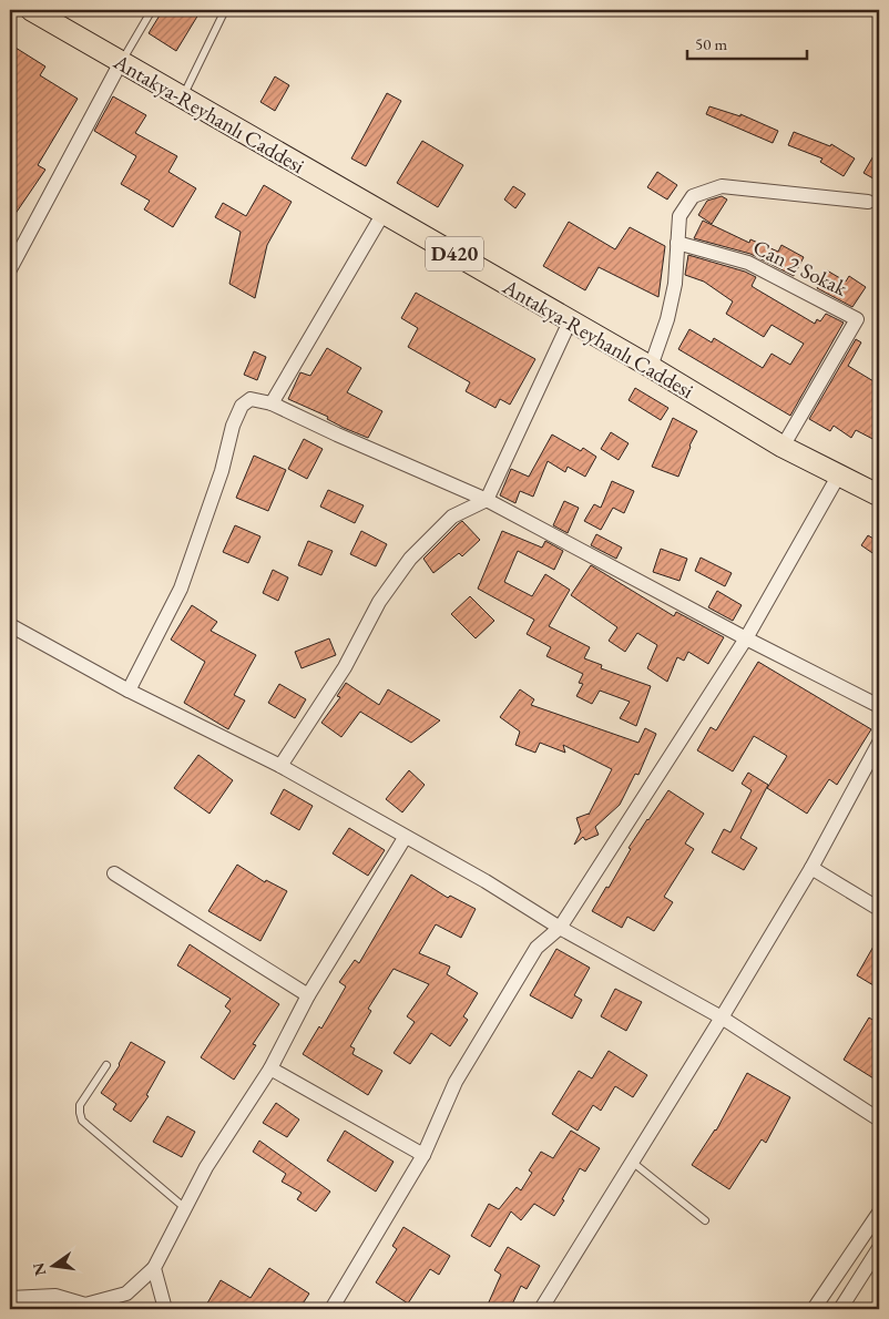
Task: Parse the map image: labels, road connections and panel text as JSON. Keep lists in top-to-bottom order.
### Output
{
  "streets": {
    "main road": ["Antakya-Reyhanlı Caddesi", "D420"],
    "street": ["Can 2 Sokak"]
  },
  "crossings": [
    ["Antakya-Reyhanlı Caddesi", "Can 2 Sokak"]
  ],
  "scale_bar": "50 m",
  "north": "left"
}
